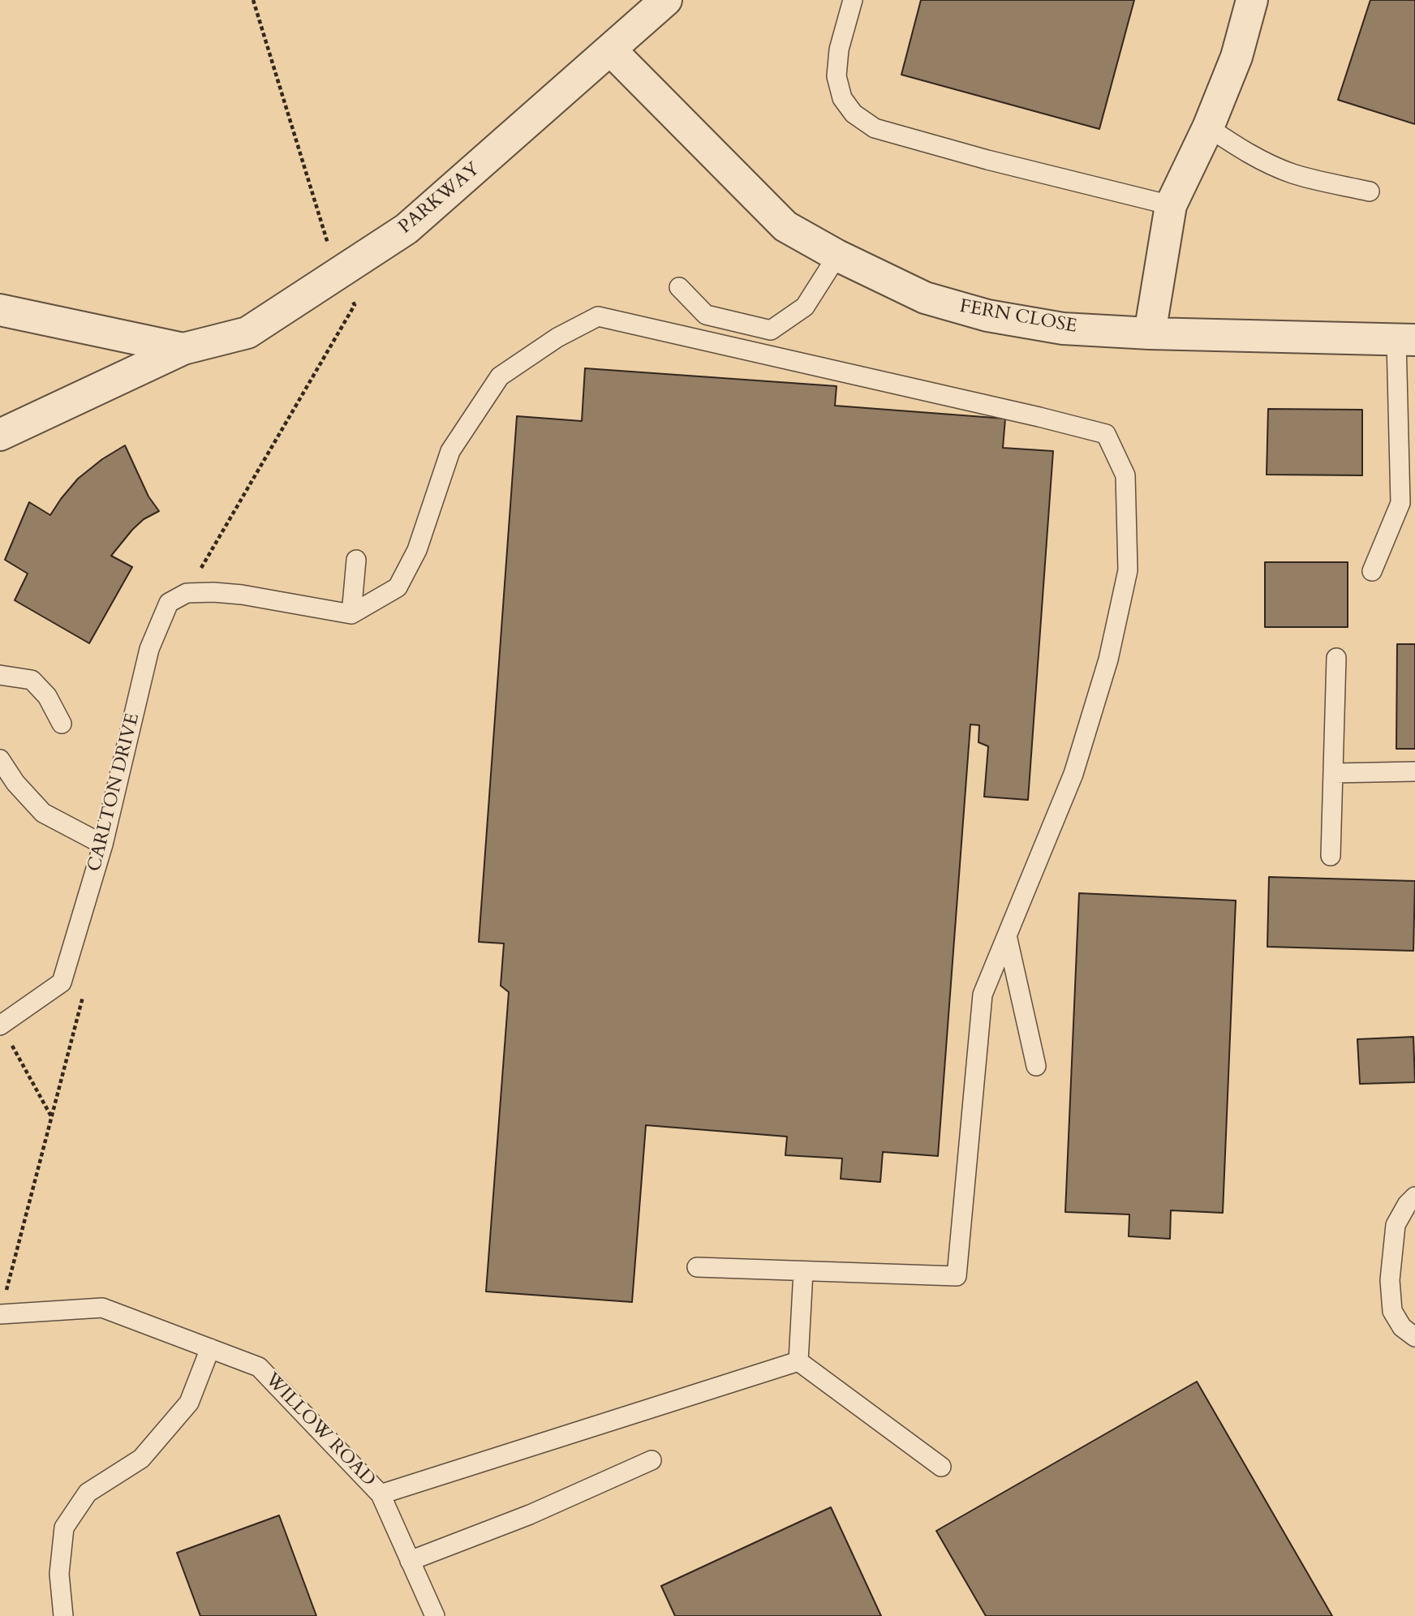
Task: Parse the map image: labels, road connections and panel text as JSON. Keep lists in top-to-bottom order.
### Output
{
  "streets": {
    "street": ["PARKWAY", "FERN CLOSE"],
    "lane": ["CARLTON DRIVE", "WILLOW ROAD"]
  },
  "crossings": [
    ["PARKWAY", "FERN CLOSE"]
  ]
}
